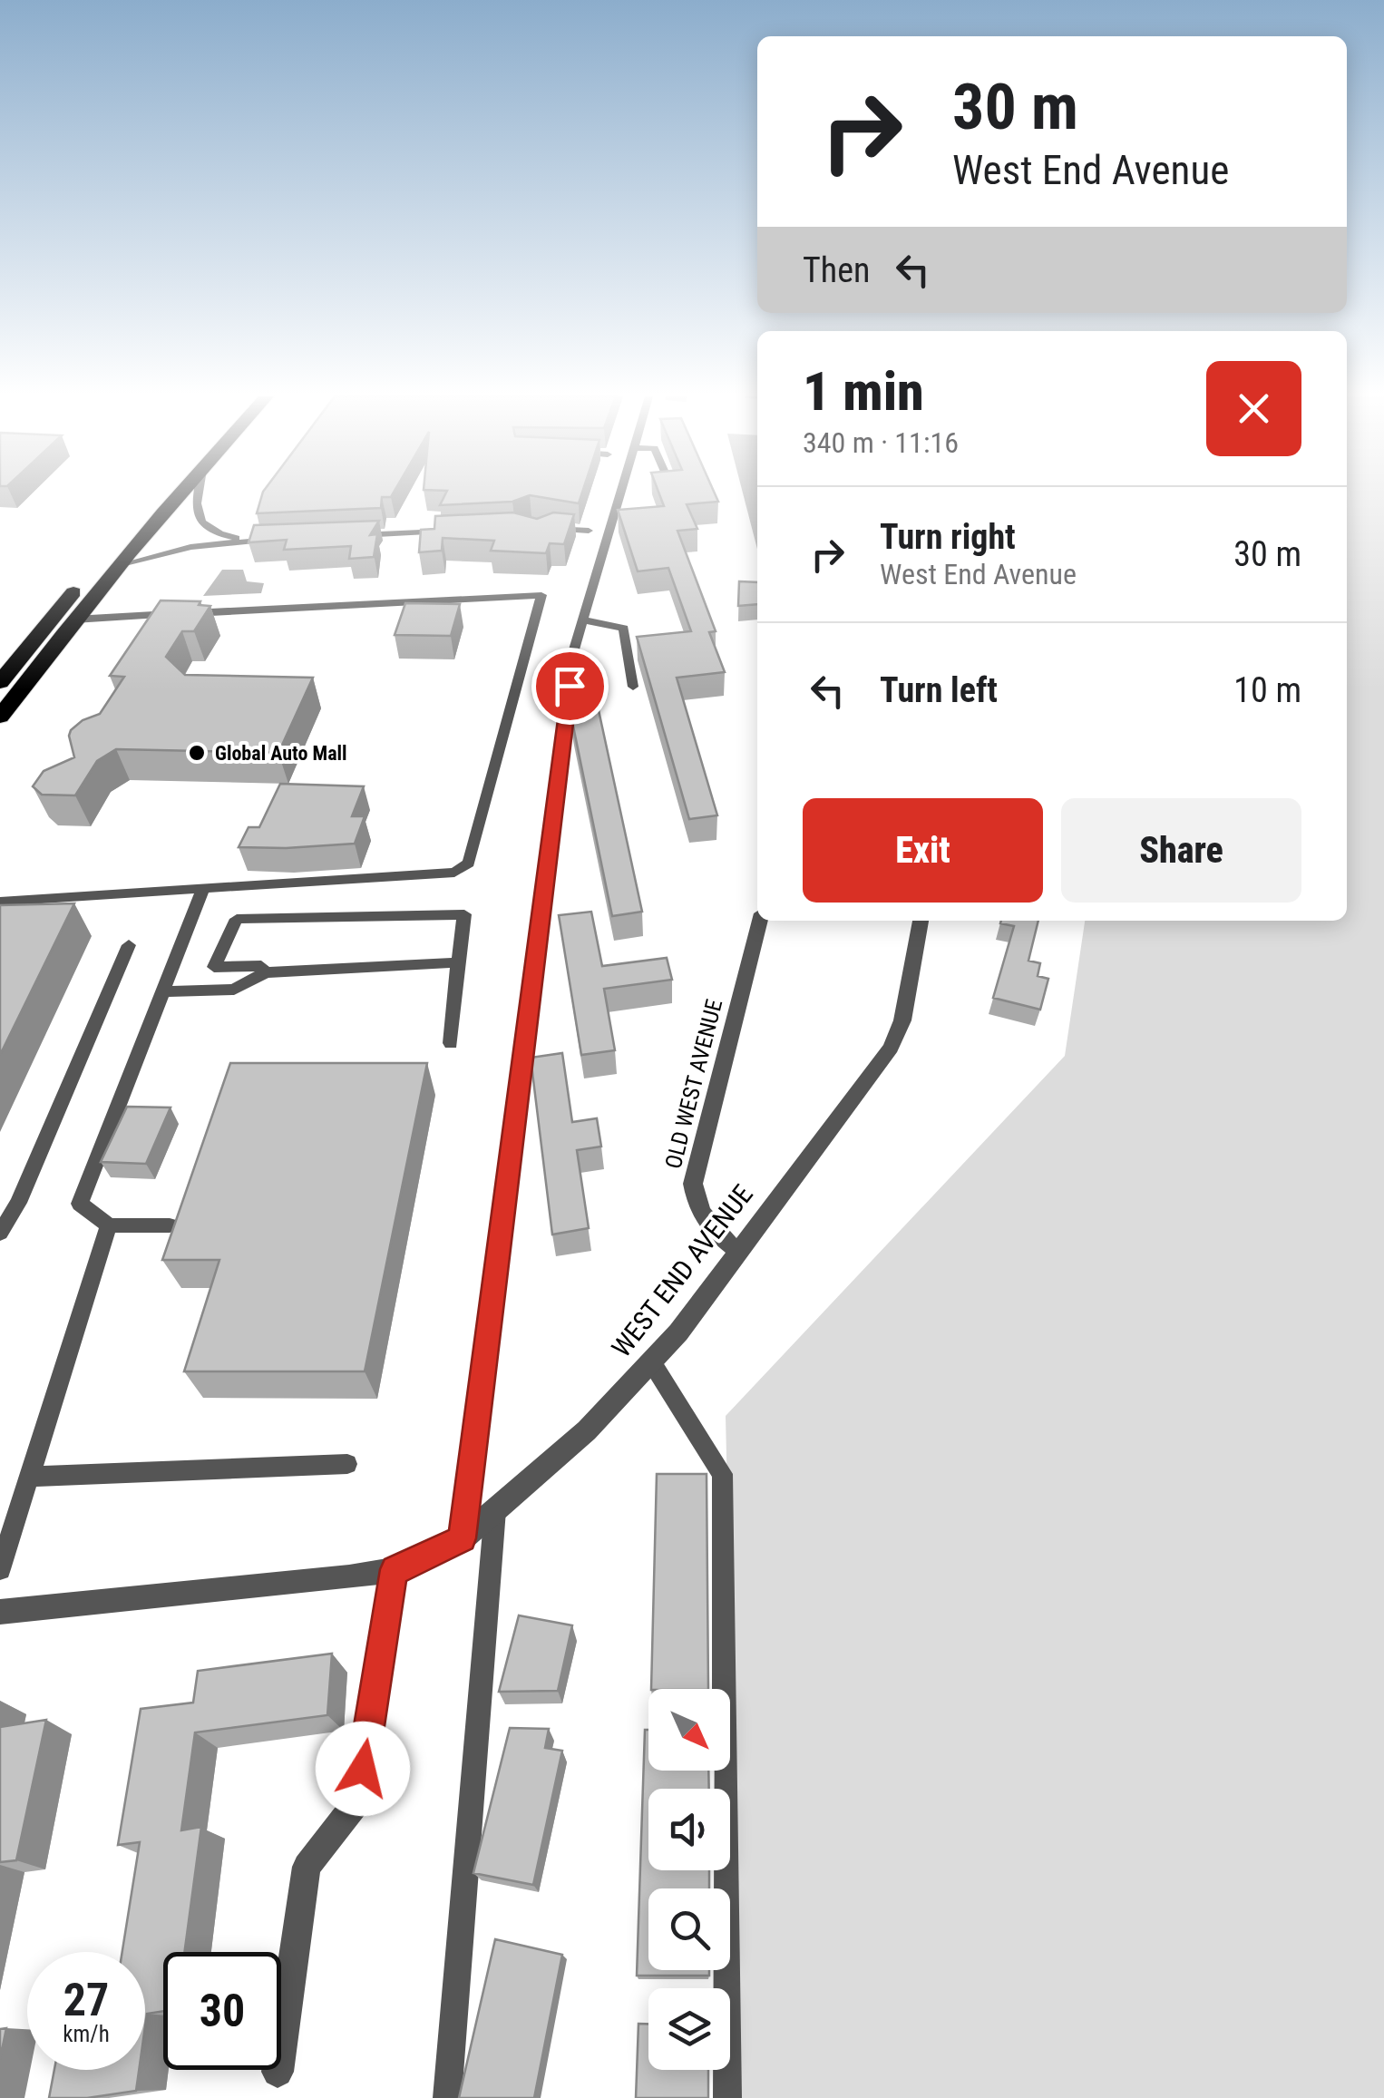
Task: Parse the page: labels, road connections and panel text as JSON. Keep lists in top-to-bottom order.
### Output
{
  "streets": {
    "street": ["OLD WEST AVENUE", "WEST END AVENUE"]
  },
  "crossings": [
    ["OLD WEST AVENUE", "WEST END AVENUE"]
  ],
  "places": ["Global Auto Mall"],
  "north": "bottom right",
  "page": {
    "turn": ["30 m", "West End Avenue"],
    "then": "Then",
    "heading": ["1 min", "340 m · 11:16"],
    "list": [
      {
        "name": "Turn right",
        "note": "West End Avenue",
        "value": "30 m"
      },
      {
        "name": "Turn left",
        "value": "10 m"
      }
    ],
    "buttons": ["Exit", "Share"],
    "speed": "27 km/h",
    "limit": "30"
  }
}
